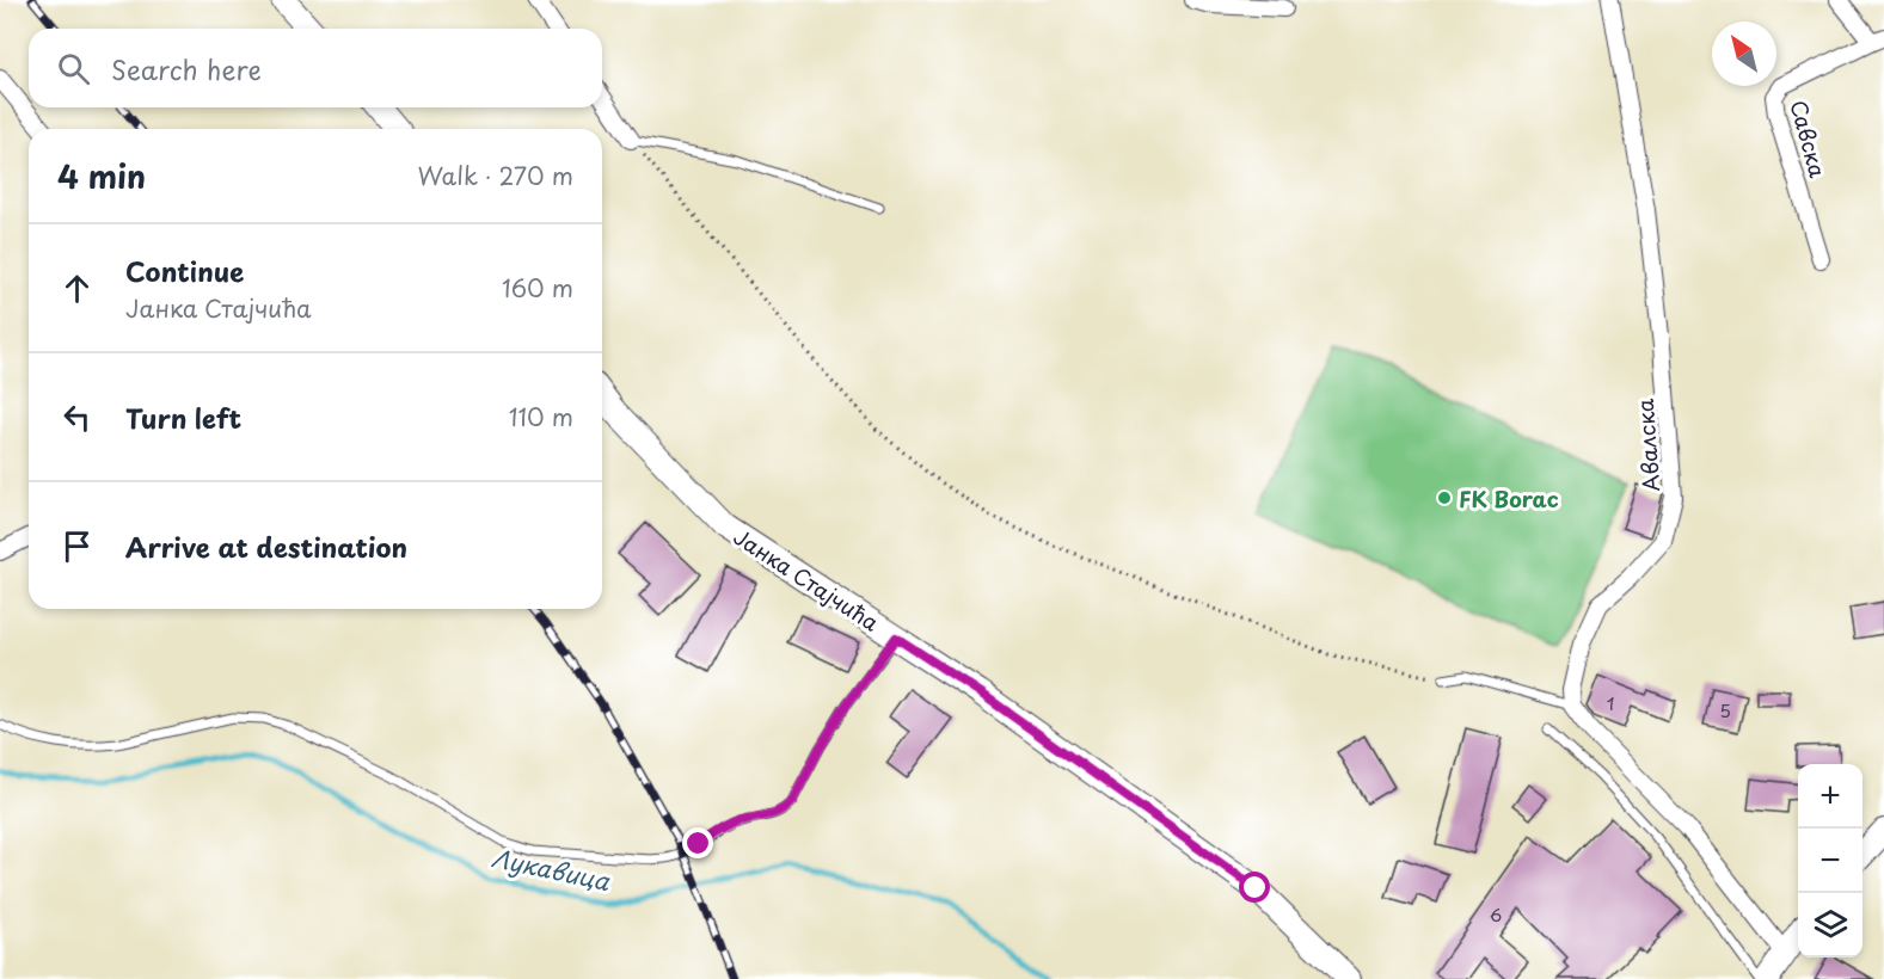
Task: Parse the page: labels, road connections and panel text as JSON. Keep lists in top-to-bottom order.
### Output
{
  "streets": {
    "street": ["Савска", "Авалска", "Јанка Стајчића"]
  },
  "water": ["Лукавица"],
  "places": ["FK Borac"],
  "house_numbers": ["1", "5", "6"],
  "north": "top left",
  "page": {
    "search": "Search here",
    "heading": ["4 min", "Walk · 270 m"],
    "list": [
      ["Continue", "Јанка Стајчића", "160 m"],
      ["Turn left", "110 m"],
      "Arrive at destination"
    ],
    "map_buttons": ["+", "−"]
  }
}
